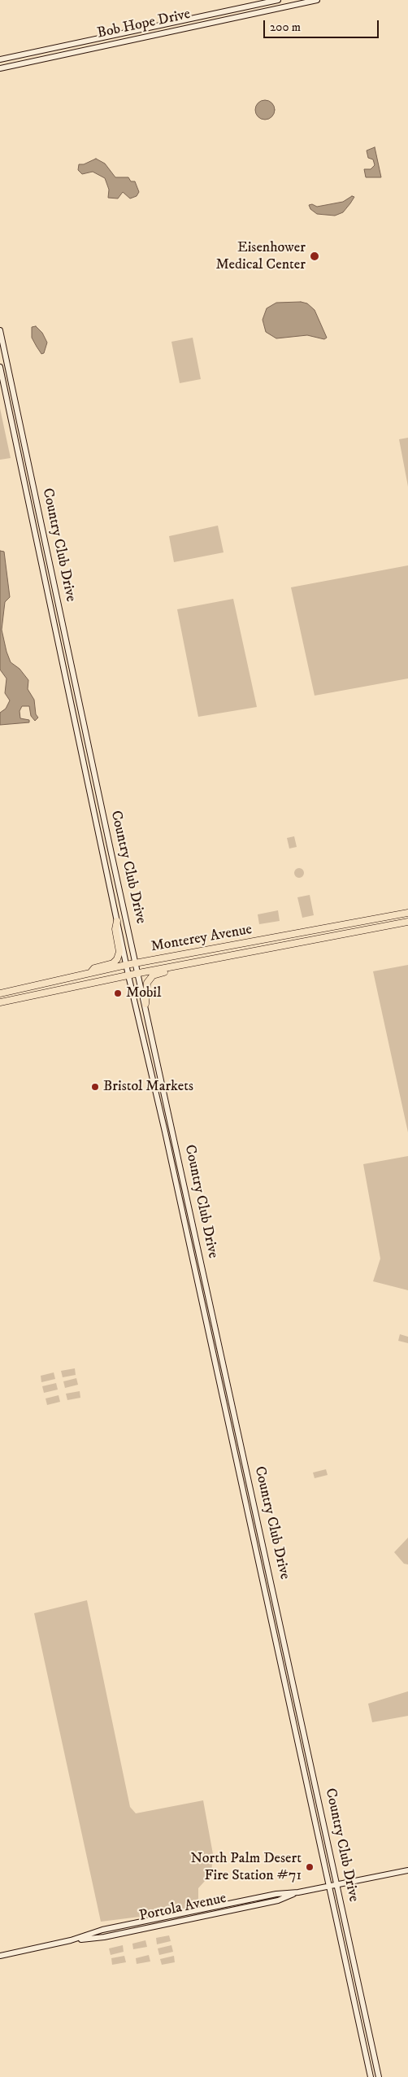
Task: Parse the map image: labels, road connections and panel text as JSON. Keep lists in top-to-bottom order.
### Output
{
  "streets": {
    "main road": [
      "Bob Hope Drive",
      "Country Club Drive",
      "Monterey Avenue",
      "Portola Avenue"
    ]
  },
  "crossings": [
    ["Country Club Drive", "Monterey Avenue"],
    ["Country Club Drive", "Portola Avenue"]
  ],
  "places": [
    "Eisenhower Medical Center",
    "Mobil",
    "Bristol Markets",
    "North Palm Desert Fire Station #71"
  ],
  "scale_bar": "200 m"
}
